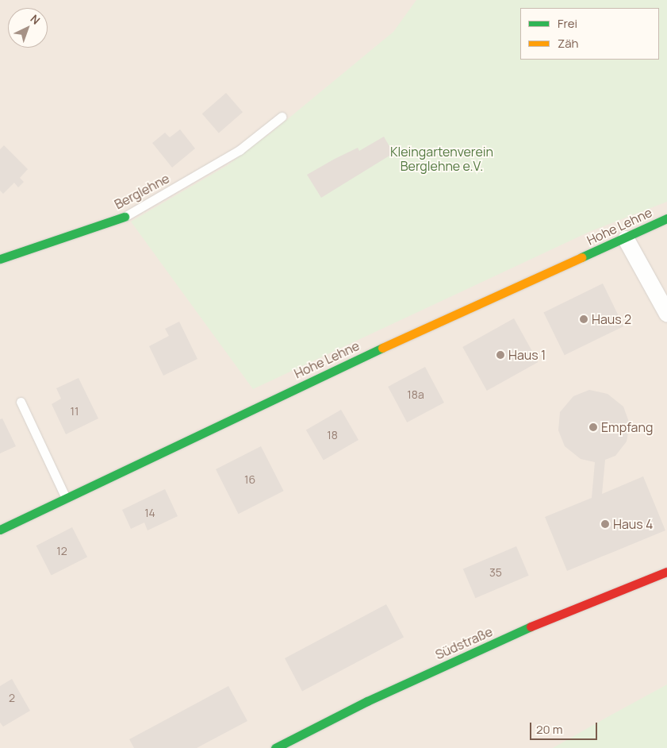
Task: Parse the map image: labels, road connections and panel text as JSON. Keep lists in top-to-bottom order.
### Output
{
  "streets": {
    "street": ["Berglehne", "Hohe Lehne", "Südstraße"]
  },
  "parks": ["Kleingartenverein Berglehne e.V."],
  "places": [
    "Haus 2",
    "Haus 1",
    "Empfang",
    "Haus 4"
  ],
  "house_numbers": [
    "18a",
    "11",
    "18",
    "16",
    "14",
    "12",
    "35",
    "2"
  ],
  "legend": ["Frei", "Zäh"],
  "scale_bar": "20 m",
  "north": "top right"
}
